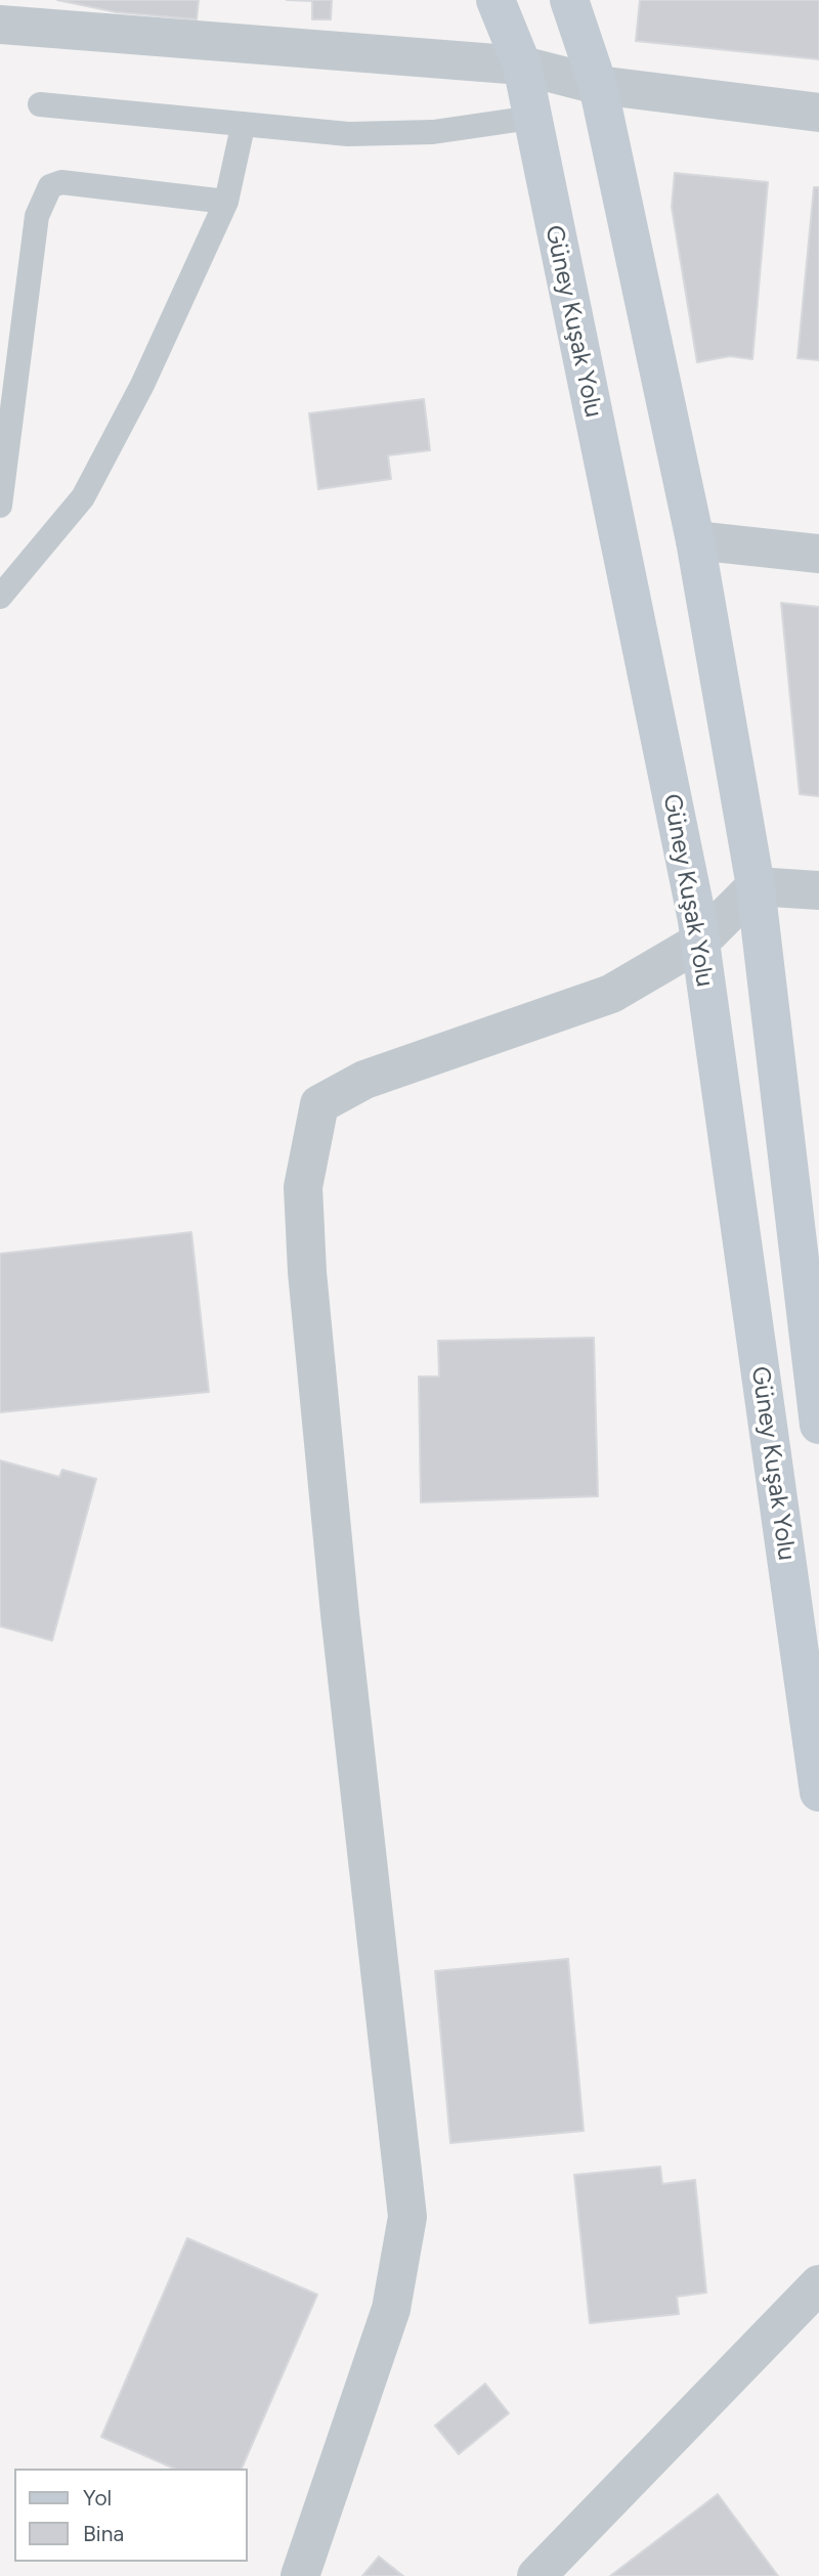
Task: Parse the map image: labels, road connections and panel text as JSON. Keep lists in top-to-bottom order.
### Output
{
  "streets": {
    "main road": ["Güney Kuşak Yolu"]
  },
  "legend": ["Yol", "Bina"]
}
